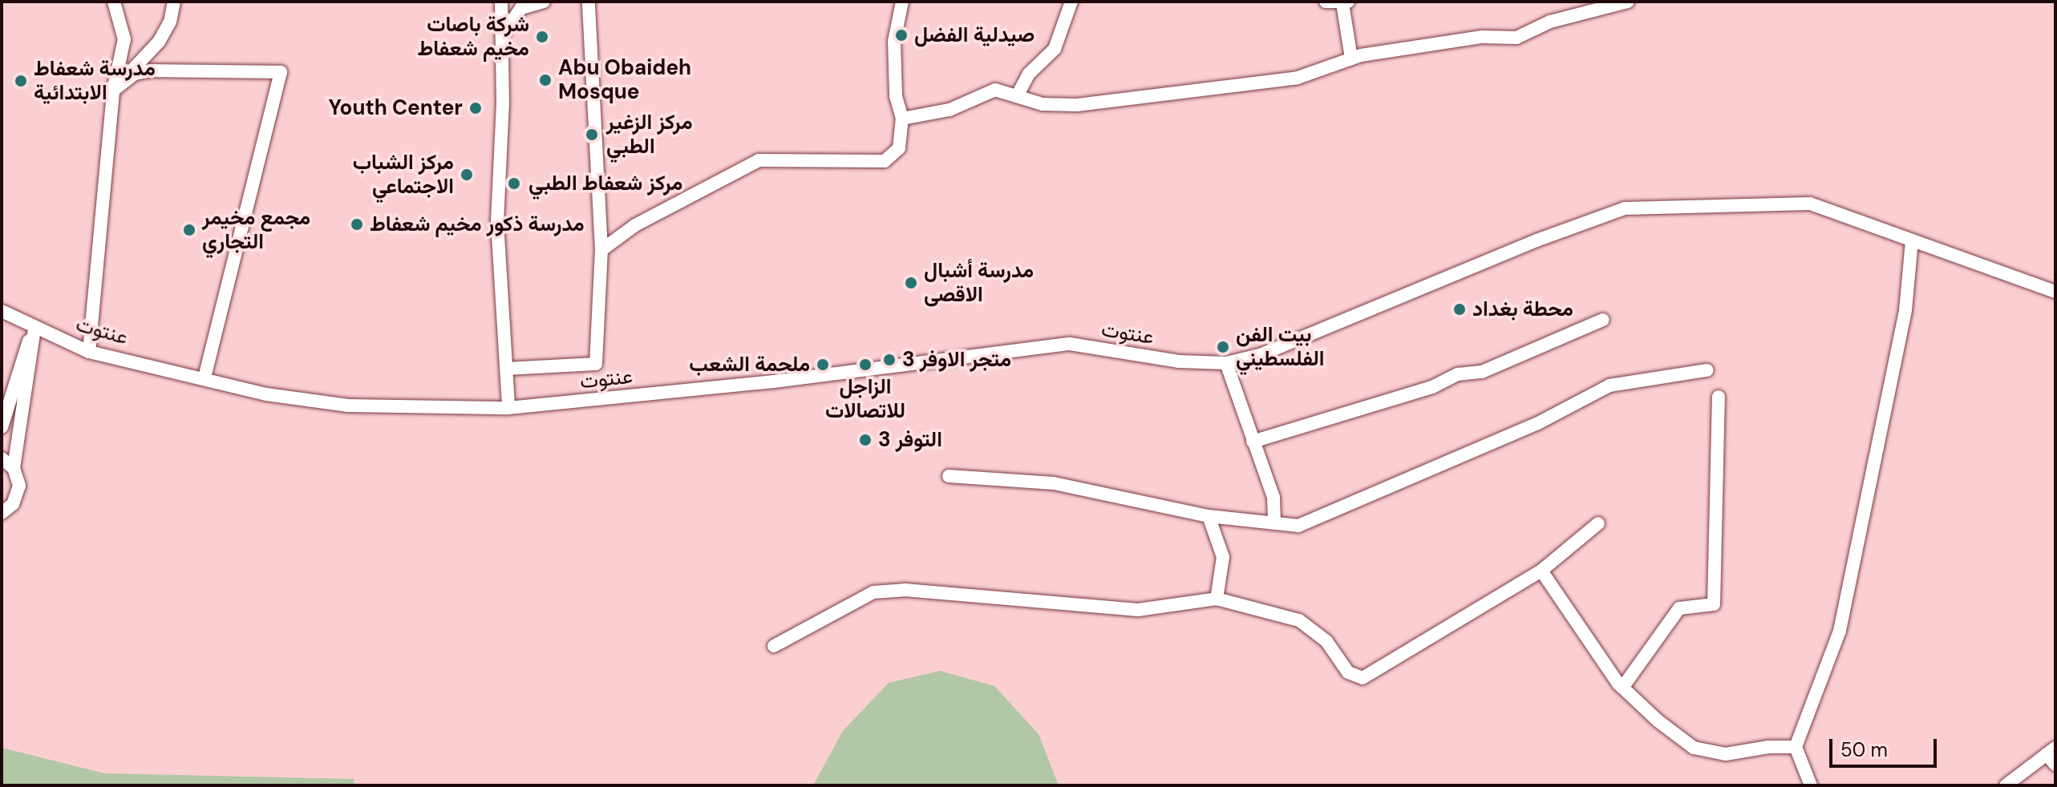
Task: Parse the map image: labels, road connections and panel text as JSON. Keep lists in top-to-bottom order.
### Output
{
  "streets": {
    "street": ["عنتوت"]
  },
  "places": [
    "صيدلية الفضل",
    "شركة باصات مخيم شعفاط",
    "Abu Obaideh Mosque",
    "مدرسة شعفاط الابتدائية",
    "Youth Center",
    "مركز الزغير الطبي",
    "مركز الشباب الاجتماعي",
    "مركز شعفاط الطبي",
    "مدرسة ذكور مخيم شعفاط",
    "مجمع مخيمر التجاري",
    "مدرسة أشبال الاقصى",
    "محطة بغداد",
    "بيت الفن الفلسطيني",
    "متجر الاوفر 3",
    "ملحمة الشعب",
    "الزاجل للاتصالات",
    "التوفر 3"
  ],
  "scale_bar": "50 m"
}
